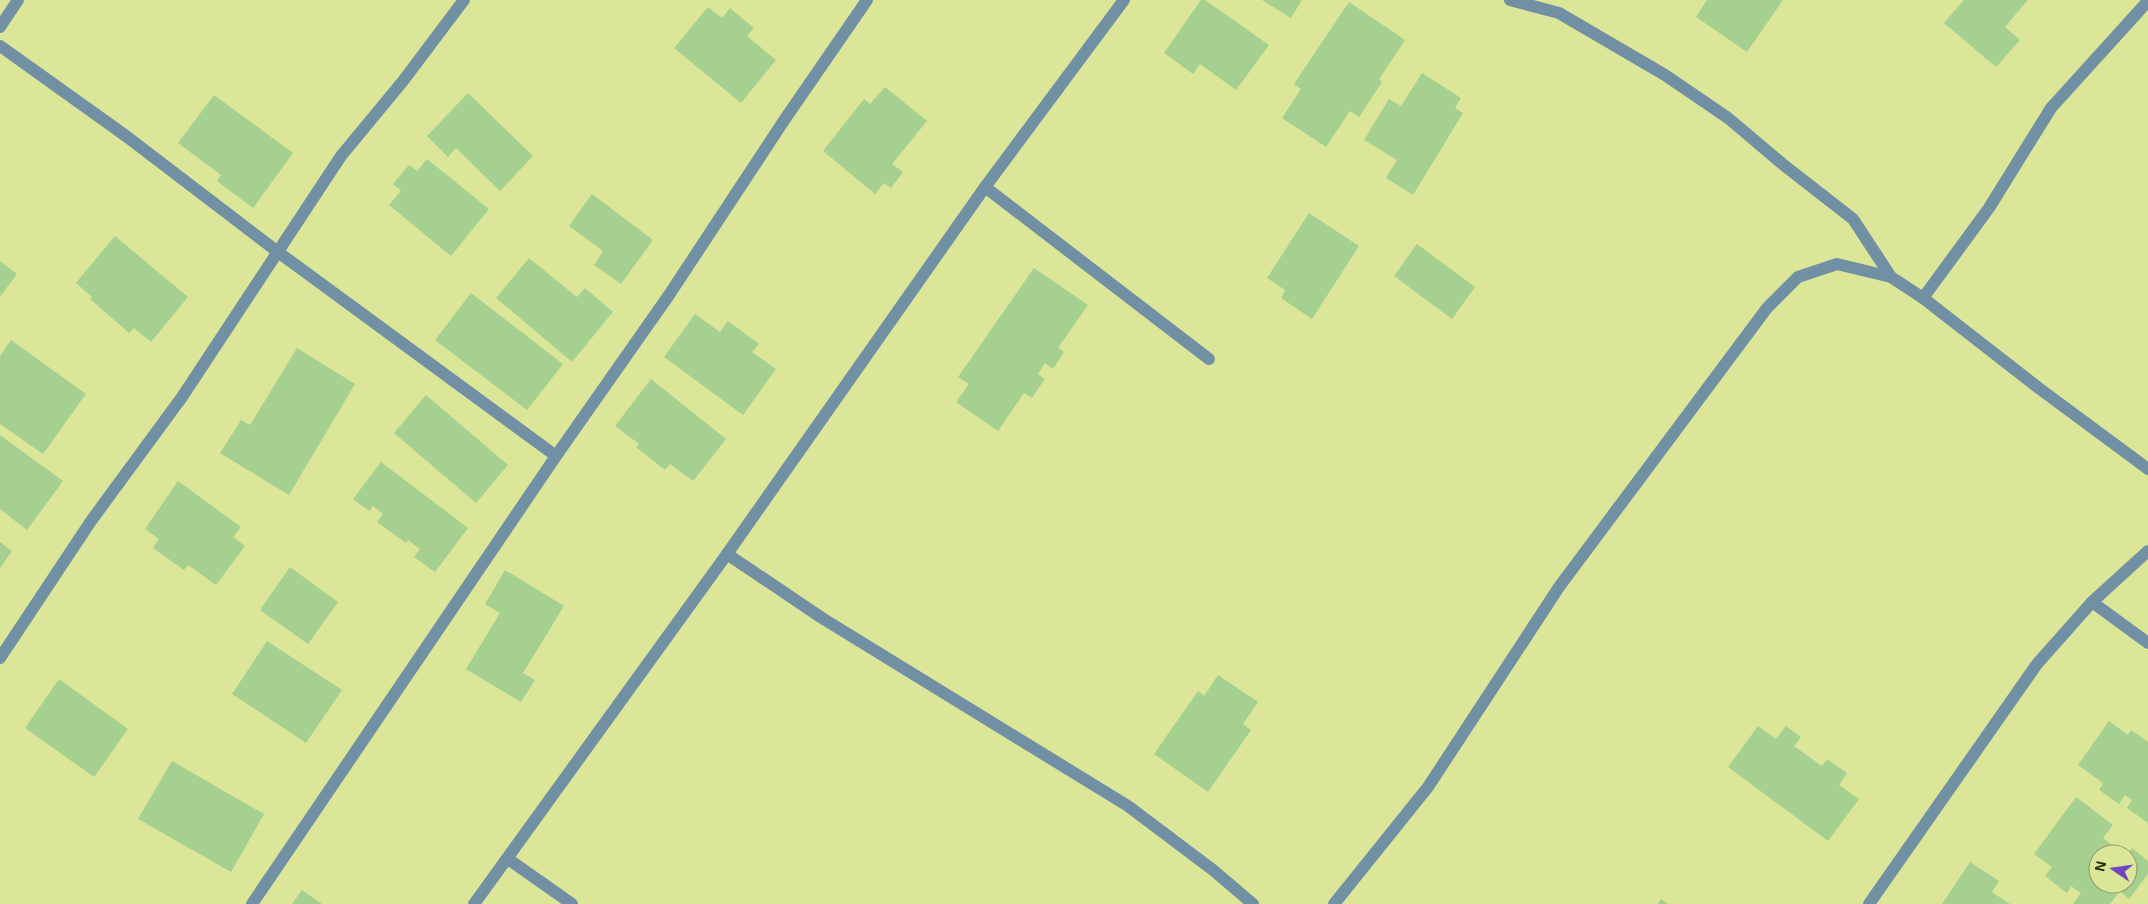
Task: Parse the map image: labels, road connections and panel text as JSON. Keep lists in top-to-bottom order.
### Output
{
  "north": "left"
}
